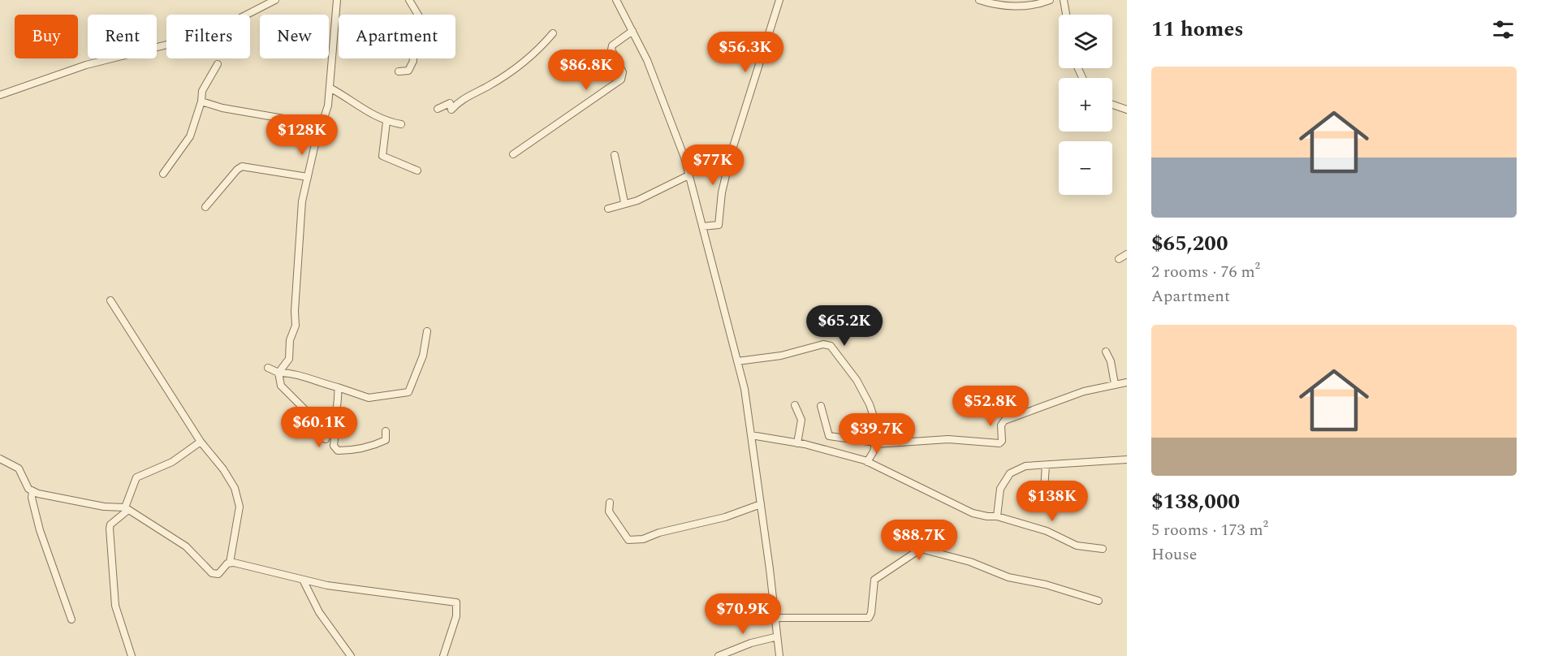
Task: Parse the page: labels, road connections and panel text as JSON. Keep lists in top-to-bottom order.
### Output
{
  "page": {
    "heading": "11 homes",
    "map_buttons": ["+", "−"],
    "chip": [
      "Buy",
      "Rent",
      "Filters",
      "New",
      "Apartment"
    ],
    "price": [
      "$56.3K",
      "$86.8K",
      "$128K",
      "$77K",
      "$65.2K",
      "$52.8K",
      "$60.1K",
      "$39.7K",
      "$138K",
      "$88.7K",
      "$70.9K"
    ],
    "list": [
      {
        "name": "$65,200",
        "note": "2 rooms · 76 m² · Apartment"
      },
      {
        "name": "$138,000",
        "note": "5 rooms · 173 m² · House"
      }
    ]
  }
}
